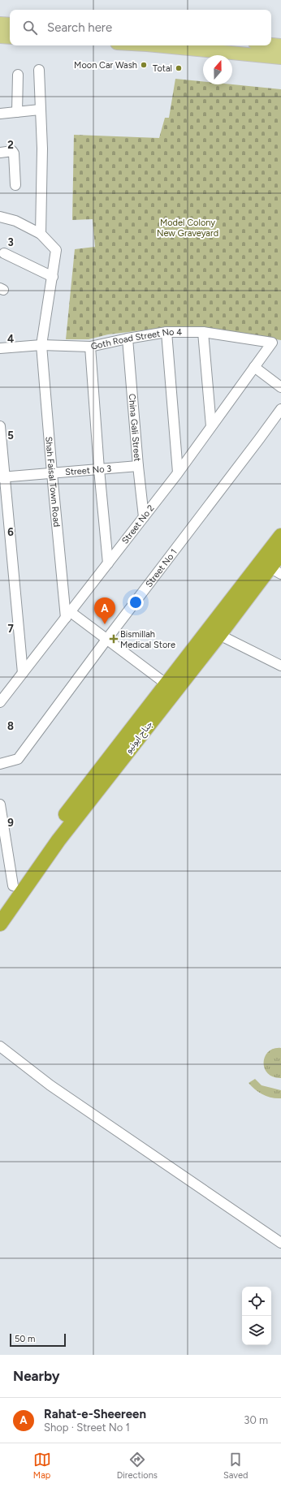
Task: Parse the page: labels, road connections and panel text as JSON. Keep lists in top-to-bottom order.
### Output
{
  "streets": {
    "highway": ["جناح ایونیو"],
    "street": [
      "Goth Road Street No 4",
      "China Gali Street",
      "Street No 3",
      "Shah Faisal Town Road",
      "Street No 2",
      "Street No 1"
    ]
  },
  "crossings": [
    ["Goth Road Street No 4", "China Gali Street"],
    ["Goth Road Street No 4", "Shah Faisal Town Road"],
    ["Goth Road Street No 4", "Street No 2"],
    ["China Gali Street", "Street No 3"],
    ["China Gali Street", "Street No 2"],
    ["Street No 3", "Shah Faisal Town Road"],
    ["Shah Faisal Town Road", "Street No 2"]
  ],
  "parks": ["Model Colony New Graveyard"],
  "places": {
    "other": ["Moon Car Wash", "Total"],
    "health": ["Bismillah Medical Store"]
  },
  "scale_bar": "50 m",
  "north": "top",
  "page": {
    "search": "Search here",
    "pins": "A",
    "scale": "50 m",
    "heading": "Nearby",
    "list": [
      {
        "mark": "A",
        "name": "Rahat-e-Sheereen",
        "note": "Shop · Street No 1",
        "value": "30 m"
      }
    ],
    "nav": ["Map", "Directions", "Saved"]
  },
  "grid": {
    "rows": [
      "2",
      "3",
      "4",
      "5",
      "6",
      "7",
      "8",
      "9"
    ]
  }
}
